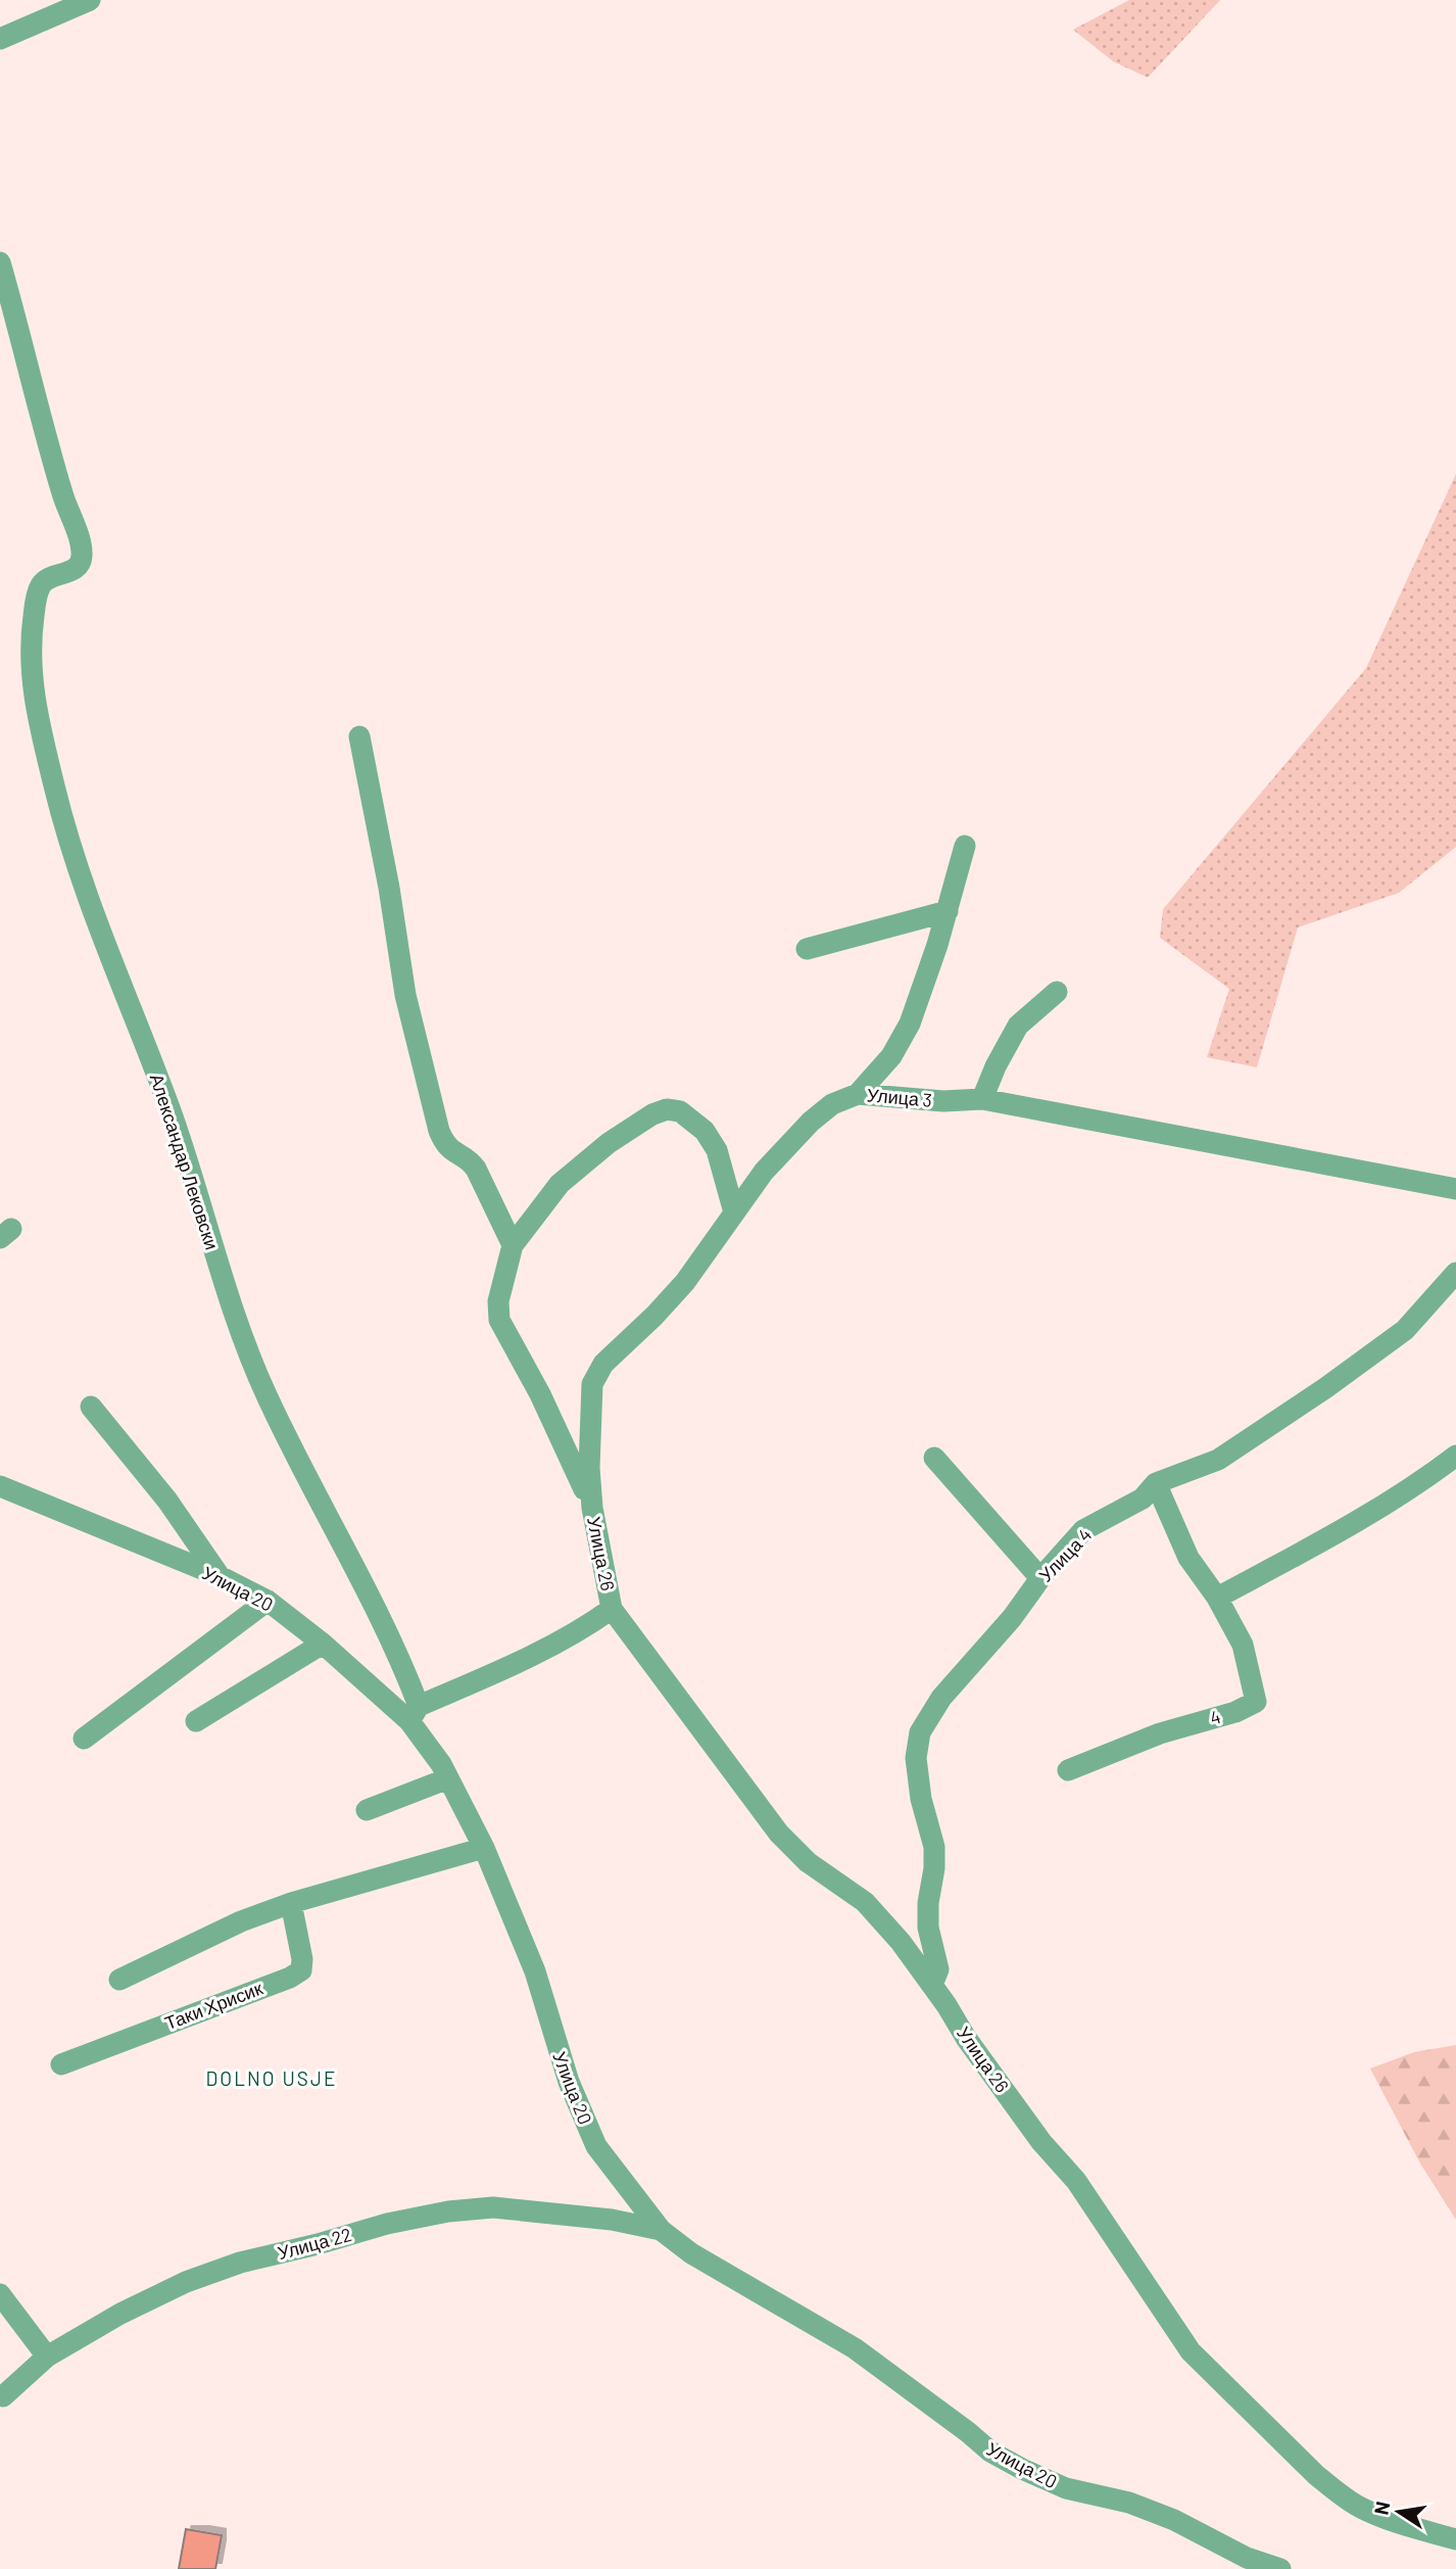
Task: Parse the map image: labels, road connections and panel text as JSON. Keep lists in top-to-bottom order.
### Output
{
  "streets": {
    "street": [
      "Улица 3",
      "Александар Лековски",
      "Улица 26",
      "Улица 4",
      "Улица 20",
      "4",
      "Таки Хрисик",
      "Улица 22"
    ]
  },
  "crossings": [
    ["Улица 3", "Улица 26"],
    ["Александар Лековски", "Улица 20"],
    ["Улица 26", "Улица 4"],
    ["Улица 4", "4"],
    ["Улица 20", "Улица 22"]
  ],
  "districts": ["DOLNO USJE"],
  "north": "left"
}
